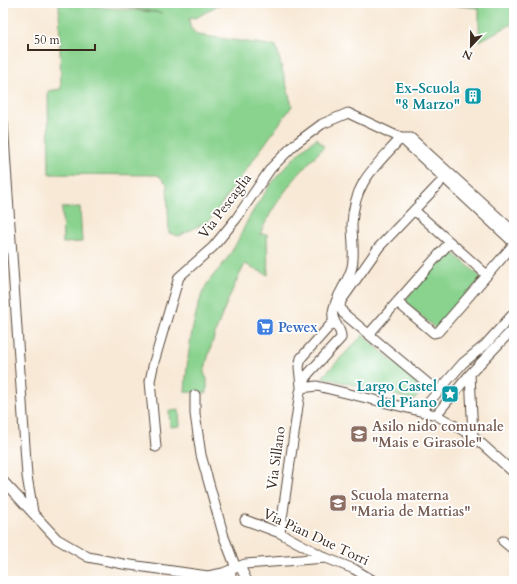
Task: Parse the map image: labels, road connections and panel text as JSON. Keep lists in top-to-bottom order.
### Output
{
  "streets": {
    "street": ["Via Pescaglia", "Via Sillano", "Via Pian Due Torri"]
  },
  "crossings": [
    ["Via Sillano", "Via Pian Due Torri"]
  ],
  "places": {
    "building": ["Ex-Scuola \"8 Marzo\""],
    "supermarket": ["Pewex"],
    "place": ["Largo Castel del Piano"],
    "school or university": ["Asilo nido comunale \"Mais e Girasole\"", "Scuola materna \"Maria de Mattias\""]
  },
  "scale_bar": "50 m",
  "north": "bottom"
}
